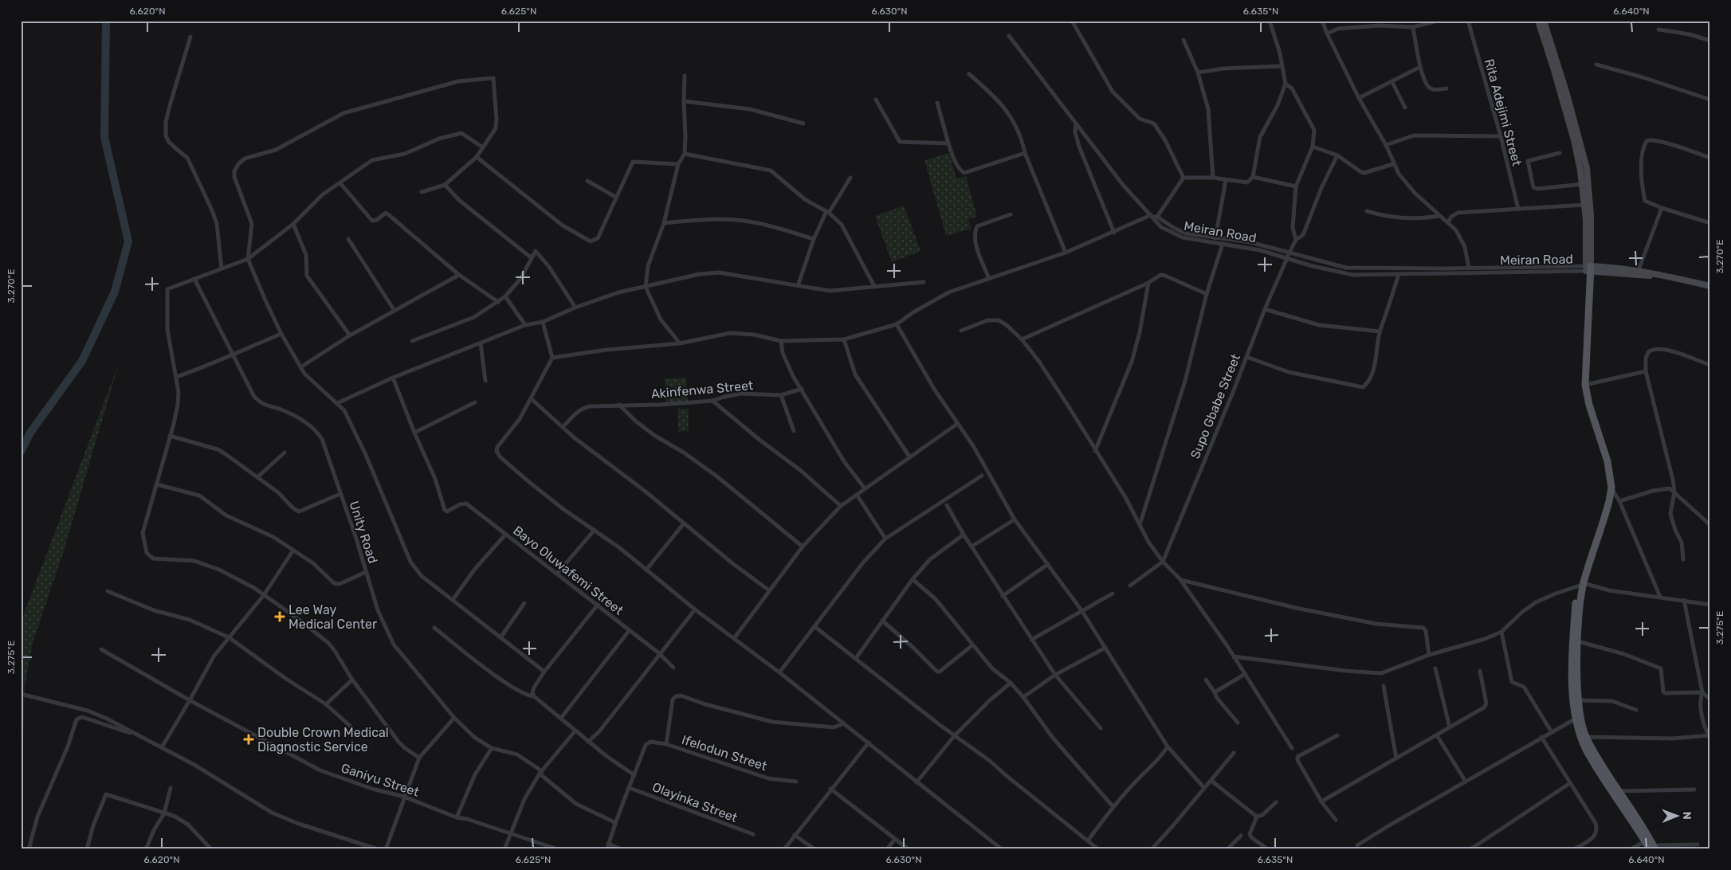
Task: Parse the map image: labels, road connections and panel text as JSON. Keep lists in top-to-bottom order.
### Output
{
  "streets": {
    "main road": ["Meiran Road"],
    "street": [
      "Rita Adejimi Street",
      "Akinfenwa Street",
      "Supo Gbabe Street",
      "Unity Road",
      "Bayo Oluwafemi Street",
      "Ifelodun Street",
      "Ganiyu Street",
      "Olayinka Street"
    ]
  },
  "crossings": [
    ["Meiran Road", "Supo Gbabe Street"]
  ],
  "places": {
    "health": ["Lee Way Medical Center", "Double Crown Medical Diagnostic Service"]
  },
  "north": "right",
  "coordinates": [
    "6.620°N",
    "6.625°N",
    "6.630°N",
    "6.635°N",
    "6.640°N",
    "3.270°E",
    "3.275°E"
  ]
}
